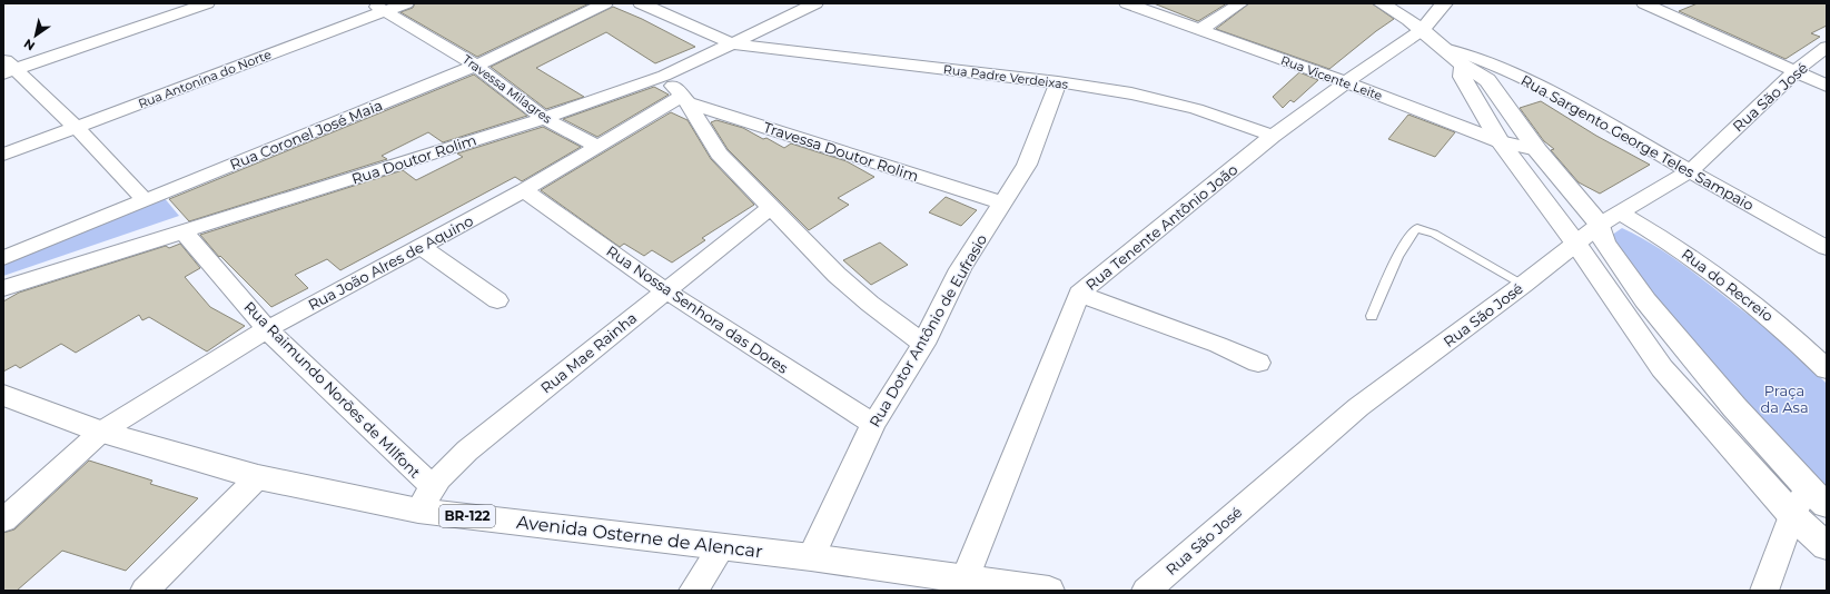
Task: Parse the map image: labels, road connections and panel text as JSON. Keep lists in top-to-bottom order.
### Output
{
  "streets": {
    "main road": ["Rua Tenente Antônio João", "BR-122", "Avenida Osterne de Alencar"],
    "street": [
      "Rua Padre Verdeixas",
      "Rua Vicente Leite",
      "Rua Antonina do Norte",
      "Travessa Milagres",
      "Rua São José",
      "Rua Coronel José Maia",
      "Rua Sargento George Teles Sampaio",
      "Travessa Doutor Rolim",
      "Rua Doutor Rolim",
      "Rua João Alres de Aquino",
      "Rua do Recreio",
      "Rua Nossa Senhora das Dores",
      "Rua Dotor Antônio de Eufrasio",
      "Rua Mae Rainha",
      "Rua Raimundo Norões de MIlfont"
    ]
  },
  "crossings": [
    ["Rua Padre Verdeixas", "Rua Doutor Rolim"],
    ["Rua Padre Verdeixas", "Rua Tenente Antônio João"],
    ["Rua Padre Verdeixas", "Rua Dotor Antônio de Eufrasio"],
    ["Rua Vicente Leite", "Rua Tenente Antônio João"],
    ["Rua Antonina do Norte", "Travessa Milagres"],
    ["Travessa Milagres", "Rua Coronel José Maia"],
    ["Travessa Milagres", "Rua Doutor Rolim"],
    ["Travessa Milagres", "Rua João Alres de Aquino"],
    ["Rua São José", "Rua Sargento George Teles Sampaio"],
    ["Rua São José", "Rua do Recreio"],
    ["Travessa Doutor Rolim", "Rua João Alres de Aquino"],
    ["Travessa Doutor Rolim", "Rua Dotor Antônio de Eufrasio"],
    ["Rua Doutor Rolim", "Rua Raimundo Norões de MIlfont"],
    ["Rua Tenente Antônio João", "BR-122"],
    ["Rua Tenente Antônio João", "Avenida Osterne de Alencar"],
    ["Rua João Alres de Aquino", "Rua Nossa Senhora das Dores"],
    ["Rua João Alres de Aquino", "Rua Raimundo Norões de MIlfont"],
    ["Rua João Alres de Aquino", "Avenida Osterne de Alencar"],
    ["Rua Nossa Senhora das Dores", "Rua Dotor Antônio de Eufrasio"],
    ["Rua Nossa Senhora das Dores", "Rua Mae Rainha"],
    ["Rua Dotor Antônio de Eufrasio", "Avenida Osterne de Alencar"],
    ["Rua Mae Rainha", "Rua Raimundo Norões de MIlfont"],
    ["Rua Mae Rainha", "Avenida Osterne de Alencar"],
    ["Rua Raimundo Norões de MIlfont", "Avenida Osterne de Alencar"],
    ["BR-122", "Avenida Osterne de Alencar"]
  ],
  "parks": ["Praça da Asa"],
  "north": "bottom left"
}
